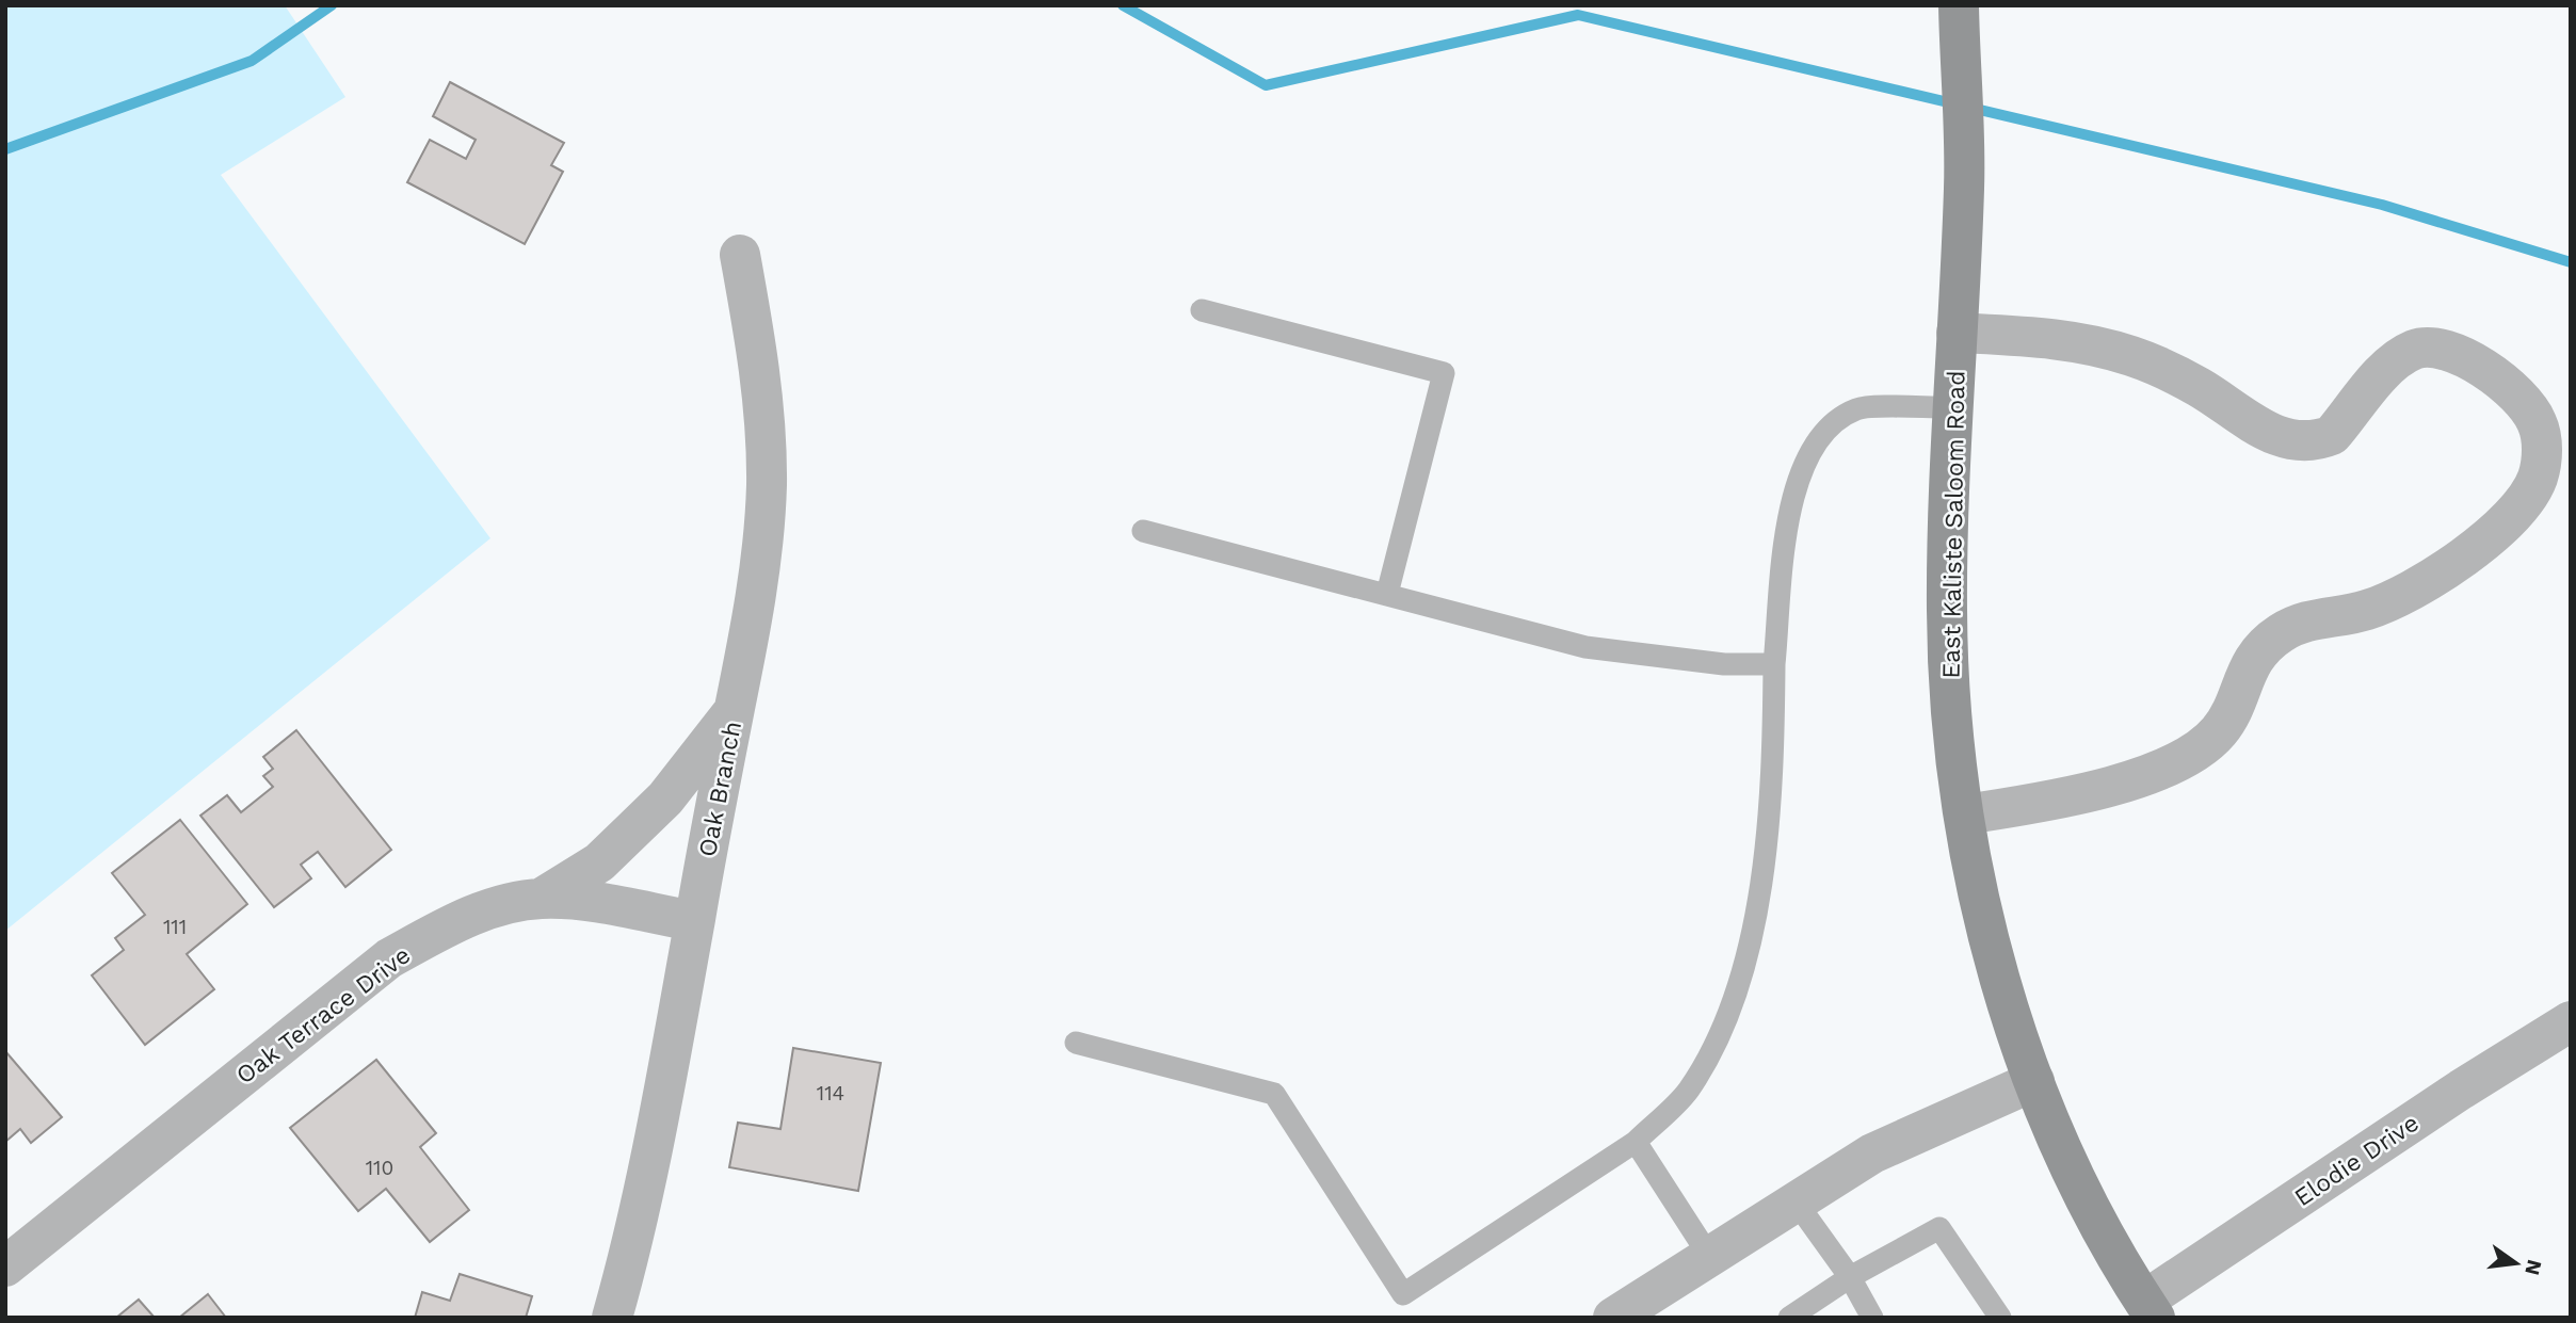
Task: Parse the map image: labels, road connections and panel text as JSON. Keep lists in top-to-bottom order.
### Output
{
  "streets": {
    "main road": ["East Kaliste Saloom Road"],
    "street": ["Oak Branch", "Oak Terrace Drive", "Elodie Drive"]
  },
  "crossings": [
    ["East Kaliste Saloom Road", "Elodie Drive"],
    ["Oak Branch", "Oak Terrace Drive"]
  ],
  "house_numbers": ["111", "114", "110"],
  "north": "right"
}
